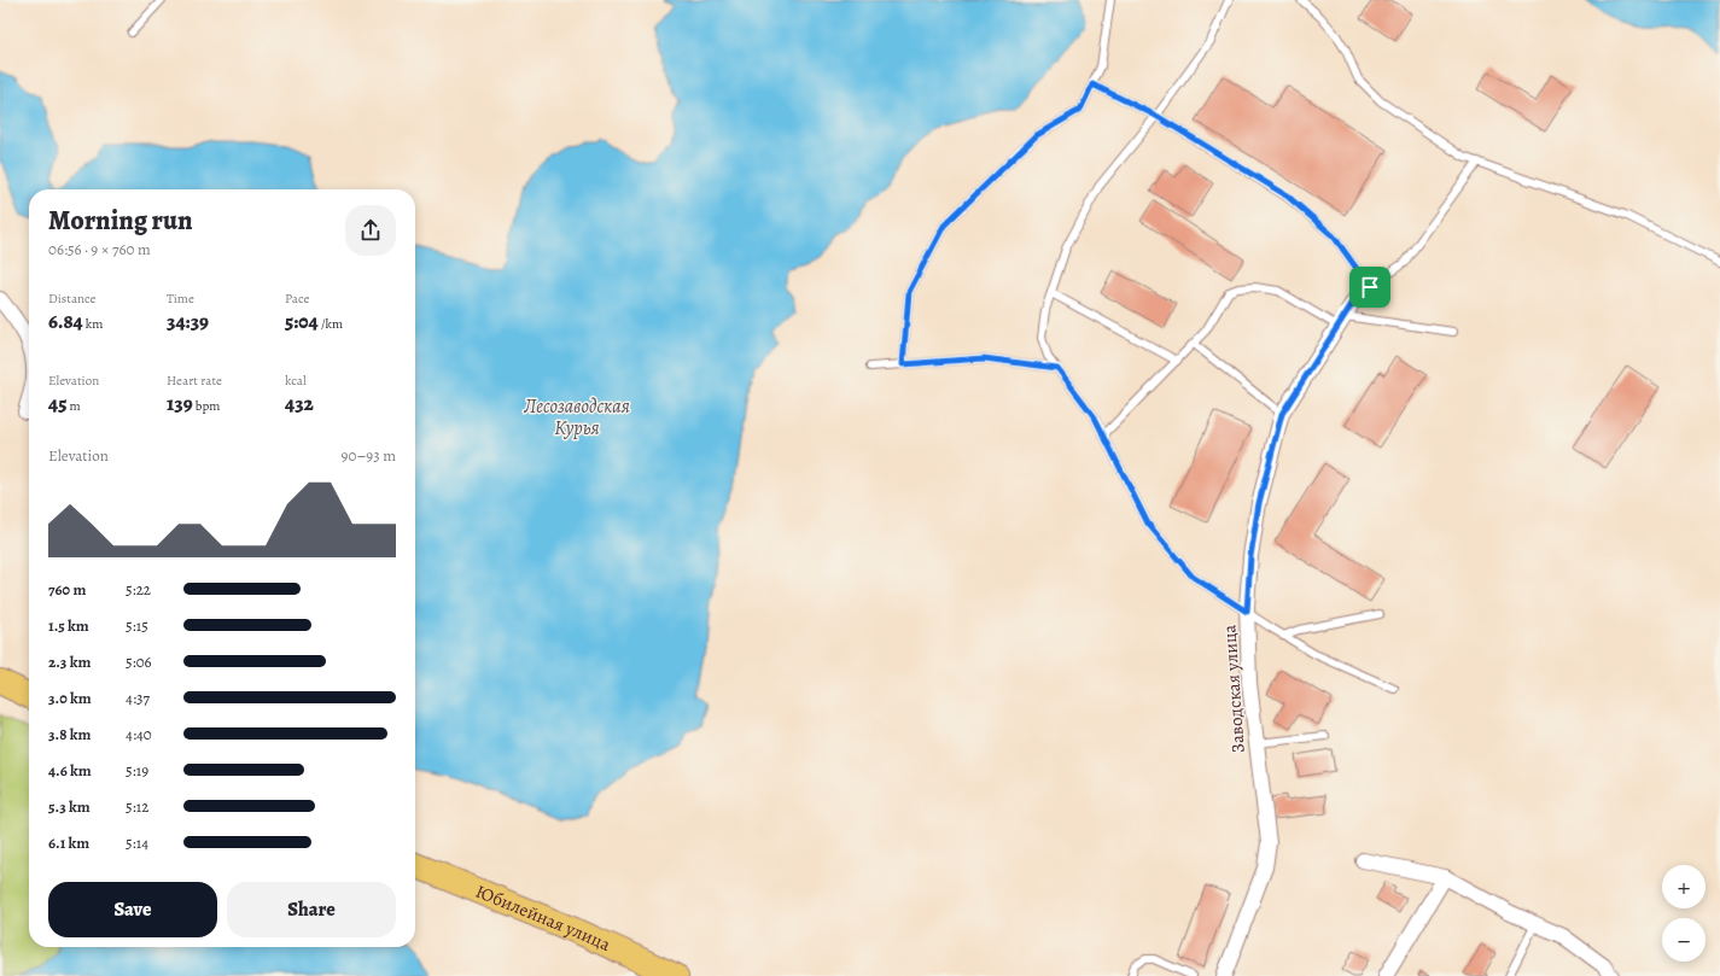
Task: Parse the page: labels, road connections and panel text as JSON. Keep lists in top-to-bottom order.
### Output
{
  "streets": {
    "main road": ["Юбилейная улица"],
    "street": ["Заводская улица"]
  },
  "water": ["Лесозаводская Курья"],
  "page": {
    "heading": ["Morning run", "06:56 · 9 × 760 m"],
    "stats": [
      ["Distance", "6.84 km"],
      ["Time", "34:39"],
      ["Pace", "5:04 /km"],
      ["Elevation", "45 m"],
      ["Heart rate", "139 bpm"],
      ["kcal", "432"]
    ],
    "chart": ["Elevation", "90–93 m"],
    "list": [
      {
        "name": "760 m",
        "note": "5:22"
      },
      {
        "name": "1.5 km",
        "note": "5:15"
      },
      {
        "name": "2.3 km",
        "note": "5:06"
      },
      {
        "name": "3.0 km",
        "note": "4:37"
      },
      {
        "name": "3.8 km",
        "note": "4:40"
      },
      {
        "name": "4.6 km",
        "note": "5:19"
      },
      {
        "name": "5.3 km",
        "note": "5:12"
      },
      {
        "name": "6.1 km",
        "note": "5:14"
      }
    ],
    "map_buttons": ["+", "−"],
    "buttons": ["Save", "Share"]
  }
}
